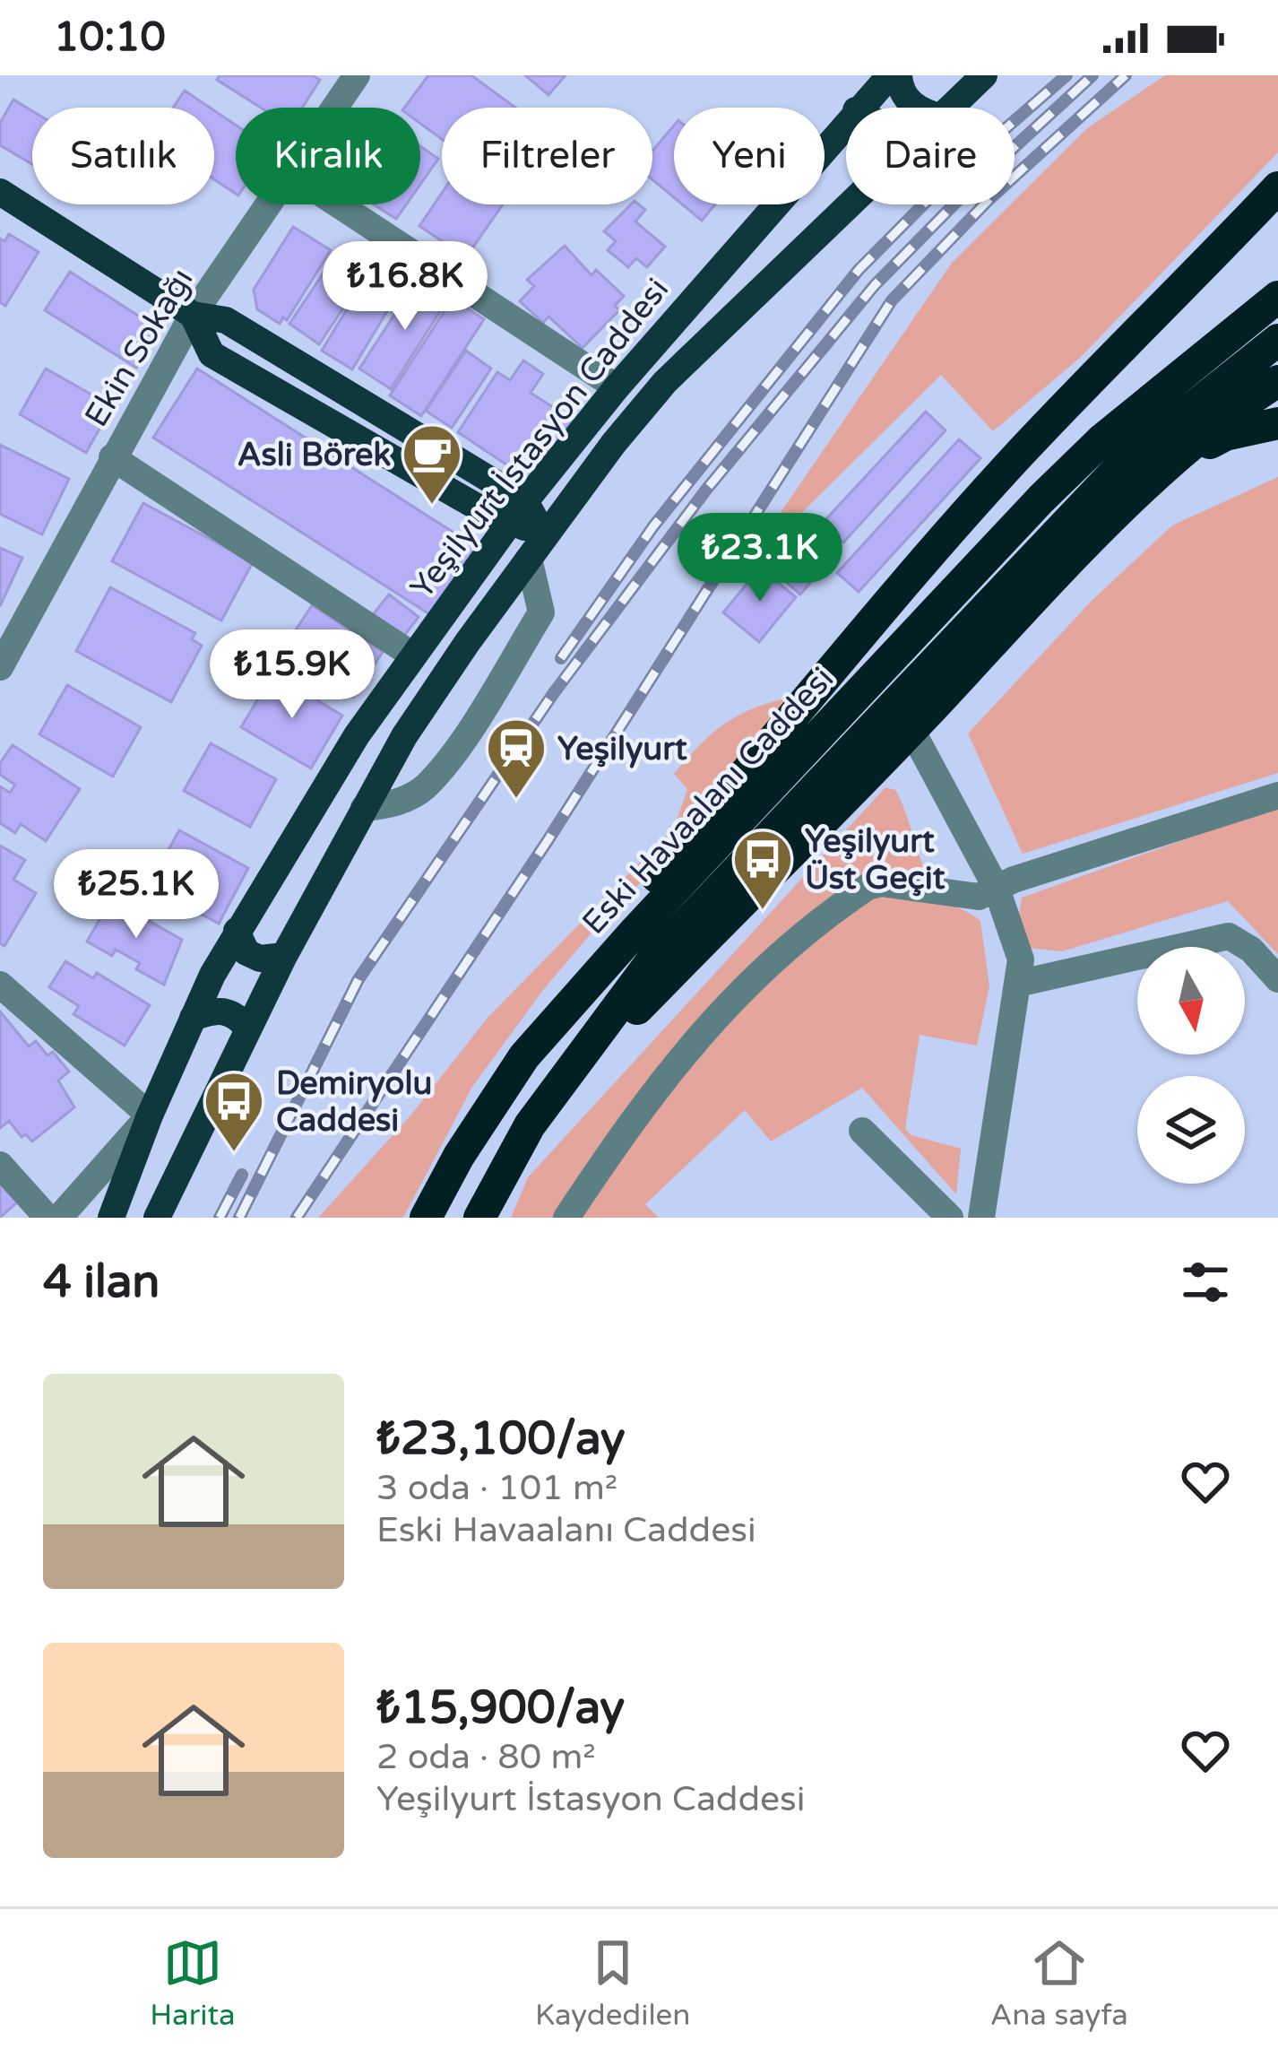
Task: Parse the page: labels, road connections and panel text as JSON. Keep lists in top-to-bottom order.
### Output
{
  "streets": {
    "highway": ["Eski Havaalanı Caddesi"],
    "main road": ["Yeşilyurt İstasyon Caddesi"],
    "street": ["Ekin Sokağı"]
  },
  "places": {
    "cafe": ["Asli Börek"],
    "station": ["Yeşilyurt"],
    "bus stop": ["Yeşilyurt Üst Geçit", "Demiryolu Caddesi"]
  },
  "north": "bottom",
  "page": {
    "status": "10:10",
    "chip": [
      "Satılık",
      "Kiralık",
      "Filtreler",
      "Yeni",
      "Daire"
    ],
    "price": [
      "₺16.8K",
      "₺23.1K",
      "₺15.9K",
      "₺25.1K"
    ],
    "heading": "4 ilan",
    "list": [
      {
        "name": "₺23,100/ay",
        "note": "3 oda · 101 m² · Eski Havaalanı Caddesi"
      },
      {
        "name": "₺15,900/ay",
        "note": "2 oda · 80 m² · Yeşilyurt İstasyon Caddesi"
      }
    ],
    "tabs": ["Harita", "Kaydedilen", "Ana sayfa"]
  }
}
